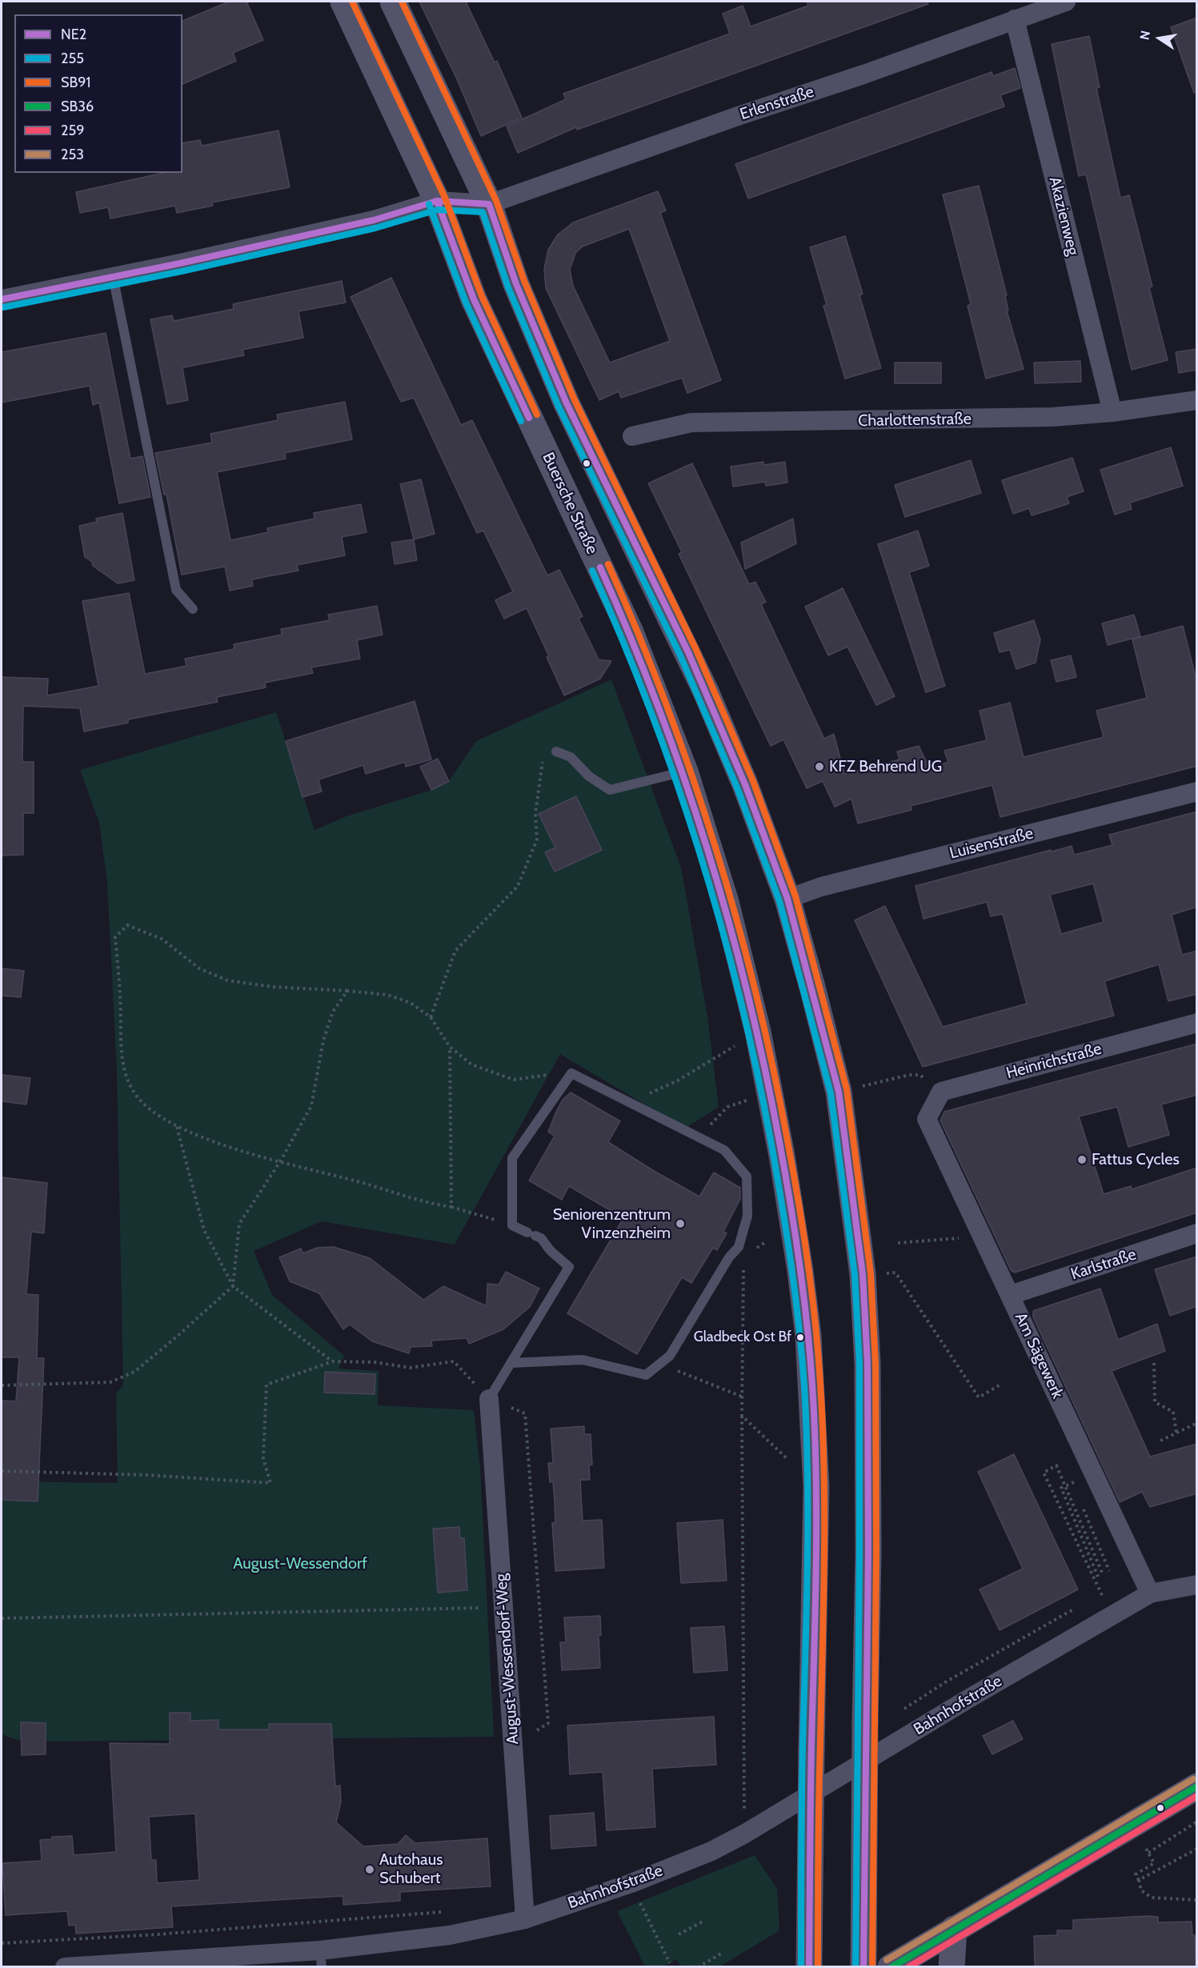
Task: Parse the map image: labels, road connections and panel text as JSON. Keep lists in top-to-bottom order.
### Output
{
  "streets": {
    "main road": ["Buersche Straße"],
    "street": [
      "Erlenstraße",
      "Akazienweg",
      "Charlottenstraße",
      "Luisenstraße",
      "Heinrichstraße",
      "Karlstraße",
      "Am Sägewerk",
      "August-Wessendorf-Weg",
      "Bahnhofstraße"
    ]
  },
  "crossings": [
    ["Erlenstraße", "Akazienweg"],
    ["Akazienweg", "Charlottenstraße"],
    ["Heinrichstraße", "Am Sägewerk"],
    ["Karlstraße", "Am Sägewerk"],
    ["Am Sägewerk", "Bahnhofstraße"],
    ["August-Wessendorf-Weg", "Bahnhofstraße"]
  ],
  "parks": ["August-Wessendorf"],
  "places": [
    "KFZ Behrend UG",
    "Fattus Cycles",
    "Seniorenzentrum Vinzenzheim",
    "Gladbeck Ost Bf",
    "Autohaus Schubert"
  ],
  "lines": [
    "transit line SB91",
    "transit line NE2",
    "transit line 255",
    "transit line 253",
    "transit line SB36",
    "transit line 259"
  ],
  "legend": [
    "NE2",
    "255",
    "SB91",
    "SB36",
    "259",
    "253"
  ],
  "north": "left"
}
